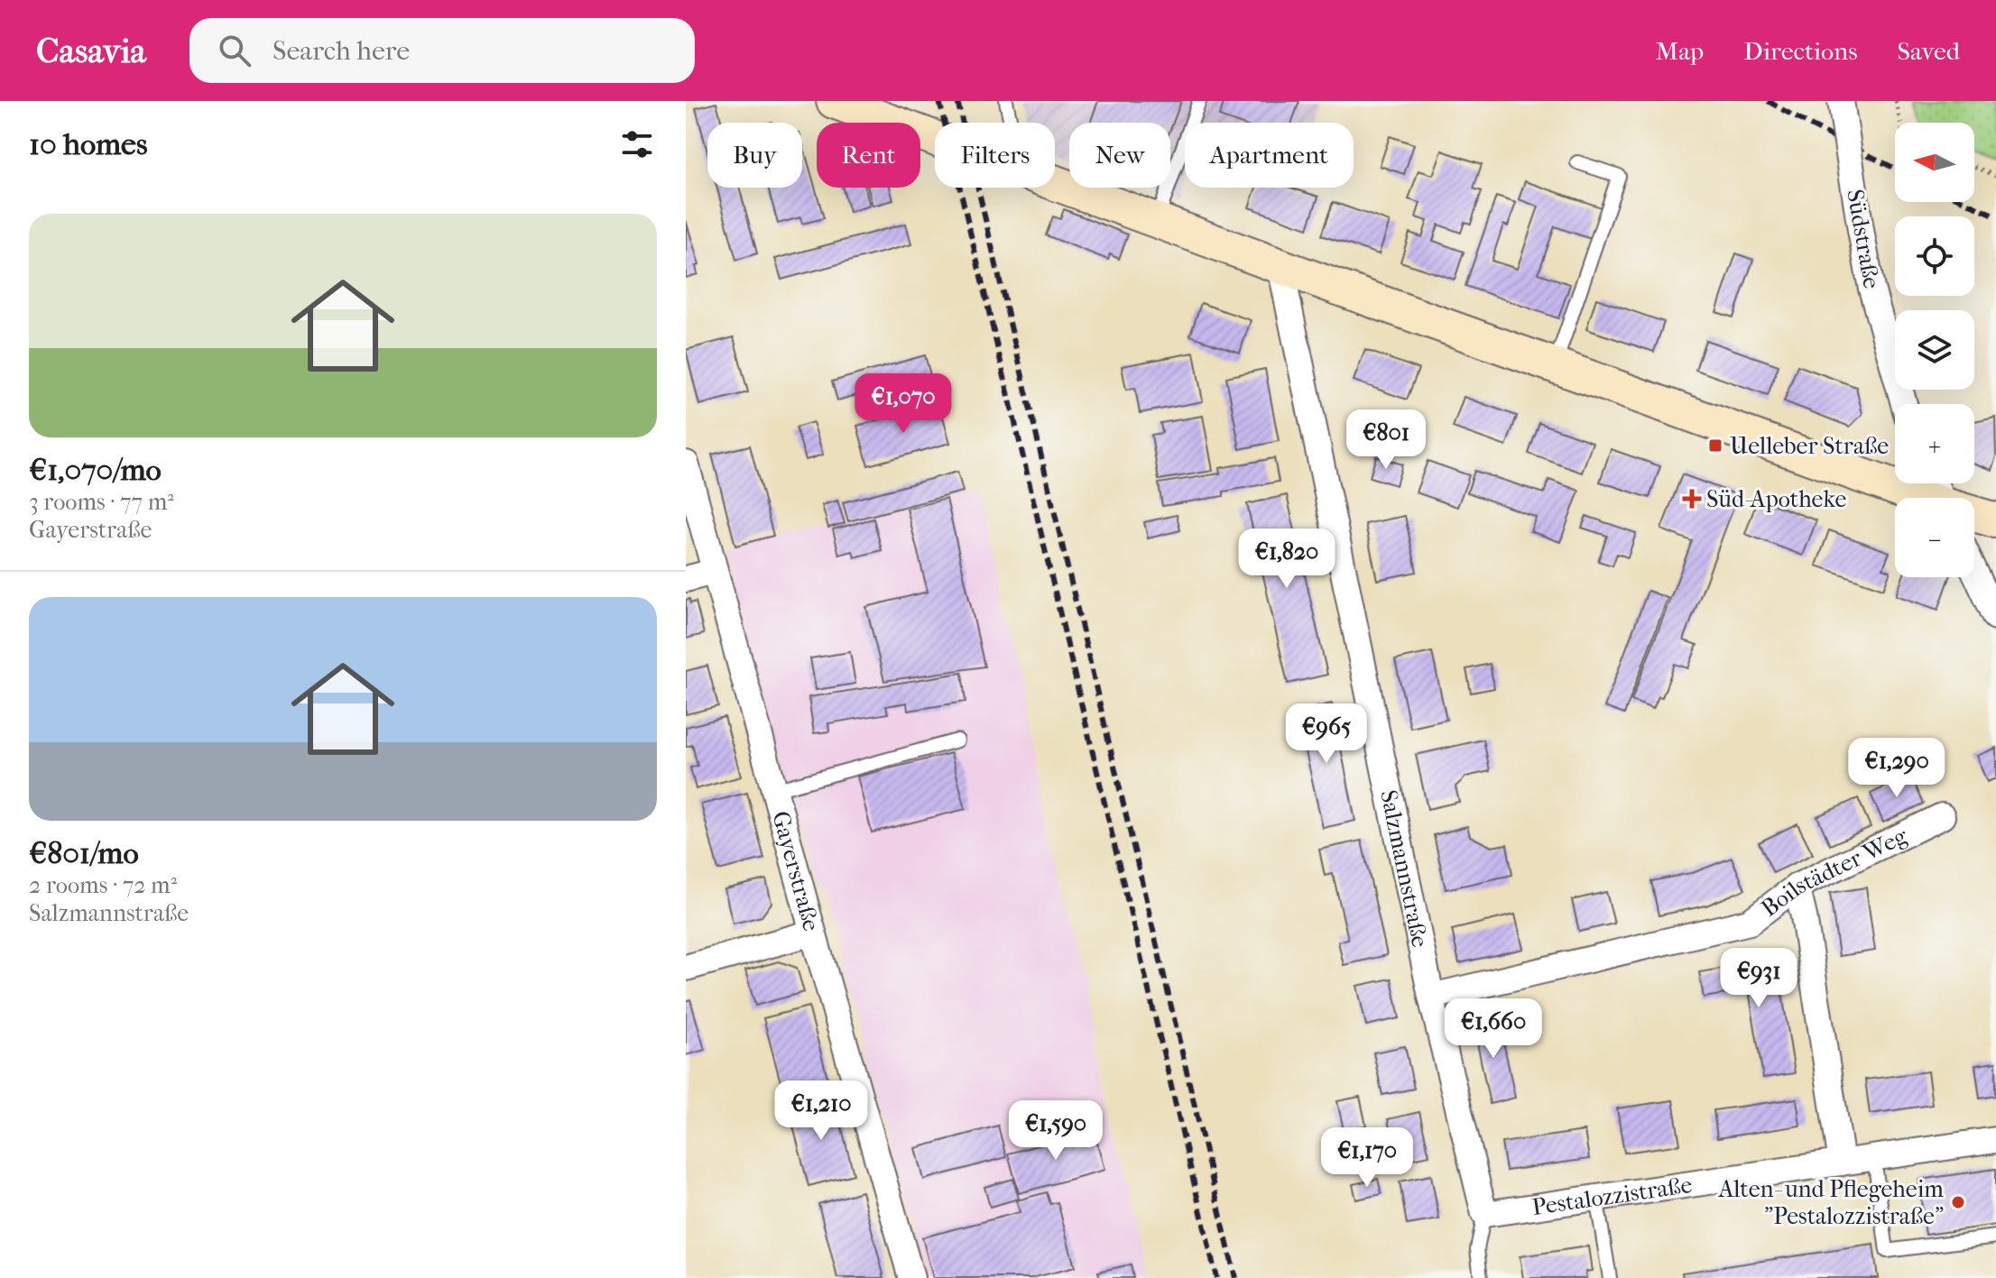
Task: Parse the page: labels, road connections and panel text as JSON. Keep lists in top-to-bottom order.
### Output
{
  "streets": {
    "street": [
      "Südstraße",
      "Salzmannstraße",
      "Gayerstraße",
      "Boilstädter Weg",
      "Pestalozzistraße"
    ]
  },
  "crossings": [
    ["Salzmannstraße", "Boilstädter Weg"],
    ["Salzmannstraße", "Pestalozzistraße"]
  ],
  "places": {
    "transit": ["Uelleber Straße"],
    "health": ["Süd-Apotheke"],
    "other": ["Alten- und Pflegeheim \"Pestalozzistraße\""]
  },
  "north": "left",
  "page": {
    "header": "Casavia",
    "search": "Search here",
    "nav": ["Map", "Directions", "Saved"],
    "heading": "10 homes",
    "map_buttons": ["+", "−"],
    "chip": [
      "Buy",
      "Rent",
      "Filters",
      "New",
      "Apartment"
    ],
    "list": [
      {
        "name": "€1,070/mo",
        "note": "3 rooms · 77 m² · Gayerstraße"
      },
      {
        "name": "€801/mo",
        "note": "2 rooms · 72 m² · Salzmannstraße"
      }
    ],
    "price": [
      "€1,070",
      "€801",
      "€1,820",
      "€965",
      "€1,290",
      "€931",
      "€1,660",
      "€1,210",
      "€1,590",
      "€1,170"
    ]
  }
}
